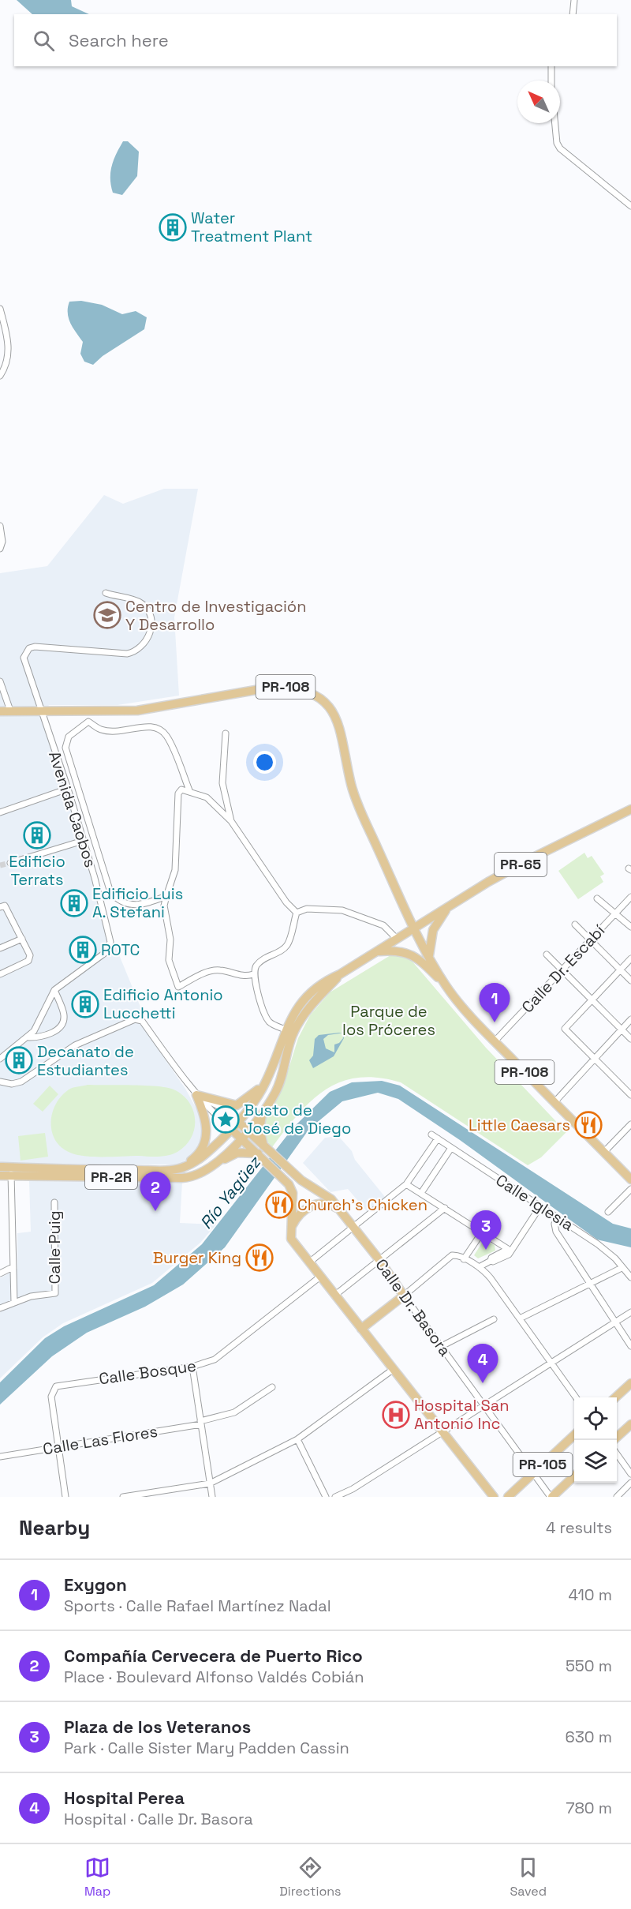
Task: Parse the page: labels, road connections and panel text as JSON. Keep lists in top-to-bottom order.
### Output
{
  "streets": {
    "main road": [
      "PR-108",
      "PR-65",
      "PR-2R",
      "Calle Dr. Basora",
      "PR-105"
    ],
    "street": [
      "Avenida Caobos",
      "Calle Dr. Escabí",
      "Calle Iglesia",
      "Calle Puig",
      "Calle Bosque",
      "Calle Las Flores"
    ]
  },
  "crossings": [
    ["PR-108", "Avenida Caobos"],
    ["PR-108", "PR-65"],
    ["PR-108", "Calle Dr. Escabí"],
    ["PR-65", "PR-2R"],
    ["Calle Dr. Basora", "PR-105"],
    ["Calle Bosque", "Calle Las Flores"]
  ],
  "water": ["Río Yagüez"],
  "parks": ["Parque de los Próceres"],
  "places": {
    "building": [
      "Water Treatment Plant",
      "Edificio Terrats",
      "Edificio Luis A. Stefani",
      "ROTC",
      "Edificio Antonio Lucchetti",
      "Decanato de Estudiantes"
    ],
    "school or university": ["Centro de Investigación Y Desarrollo"],
    "place": ["Busto de José de Diego"],
    "restaurant": ["Little Caesars", "Church's Chicken", "Burger King"],
    "hospital": ["Hospital San Antonio Inc"]
  },
  "north": "top left",
  "page": {
    "search": "Search here",
    "pins": [
      "1",
      "2",
      "3",
      "4"
    ],
    "heading": ["Nearby", "4 results"],
    "list": [
      {
        "mark": "1",
        "name": "Exygon",
        "note": "Sports · Calle Rafael Martínez Nadal",
        "value": "410 m"
      },
      {
        "mark": "2",
        "name": "Compañía Cervecera de Puerto Rico",
        "note": "Place · Boulevard Alfonso Valdés Cobián",
        "value": "550 m"
      },
      {
        "mark": "3",
        "name": "Plaza de los Veteranos",
        "note": "Park · Calle Sister Mary Padden Cassin",
        "value": "630 m"
      },
      {
        "mark": "4",
        "name": "Hospital Perea",
        "note": "Hospital · Calle Dr. Basora",
        "value": "780 m"
      }
    ],
    "nav": ["Map", "Directions", "Saved"]
  }
}
